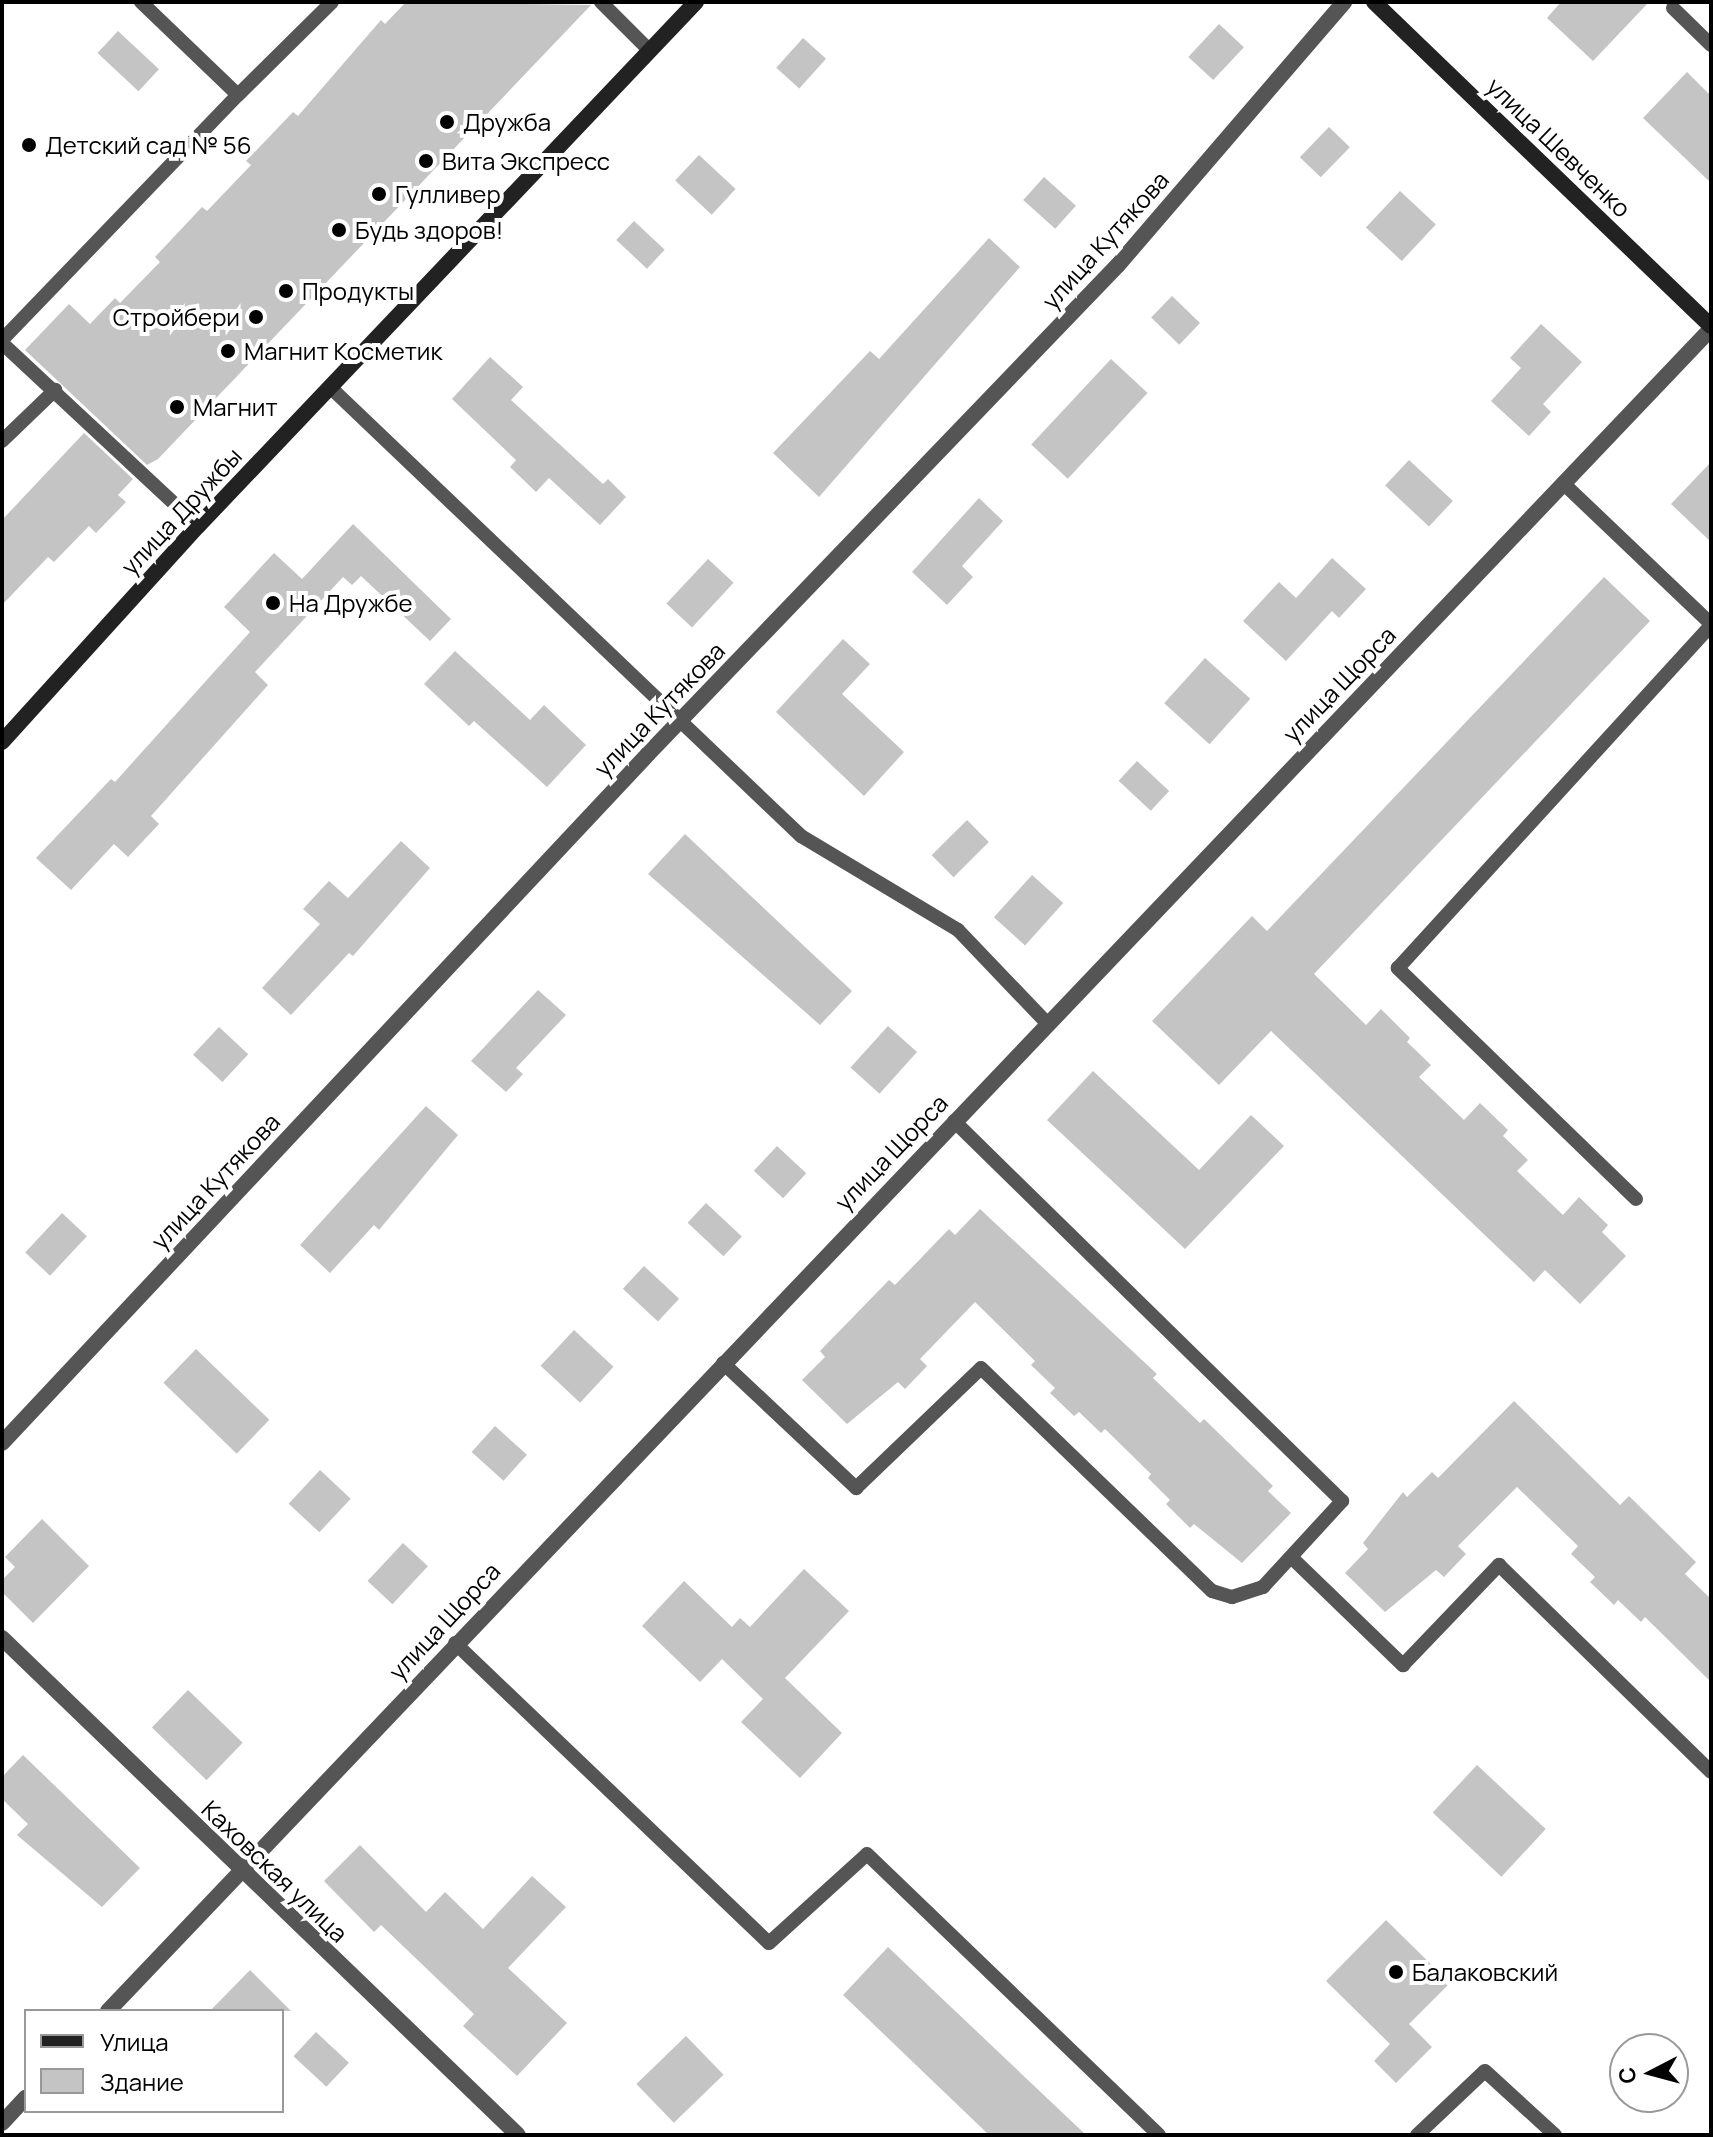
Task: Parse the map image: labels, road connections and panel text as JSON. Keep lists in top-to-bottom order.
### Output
{
  "streets": {
    "street": [
      "улица Шевченко",
      "улица Кутякова",
      "улица Дружбы",
      "улица Щорса",
      "Каховская улица"
    ]
  },
  "crossings": [
    ["улица Шевченко", "улица Щорса"],
    ["улица Щорса", "Каховская улица"]
  ],
  "places": [
    "Дружба",
    "Детский сад № 56",
    "Вита Экспресс",
    "Гулливер",
    "Будь здоров!",
    "Продукты",
    "Стройбери",
    "Магнит Косметик",
    "Магнит",
    "На Дружбе",
    "Балаковский"
  ],
  "legend": ["Улица", "Здание"],
  "north": "left"
}
